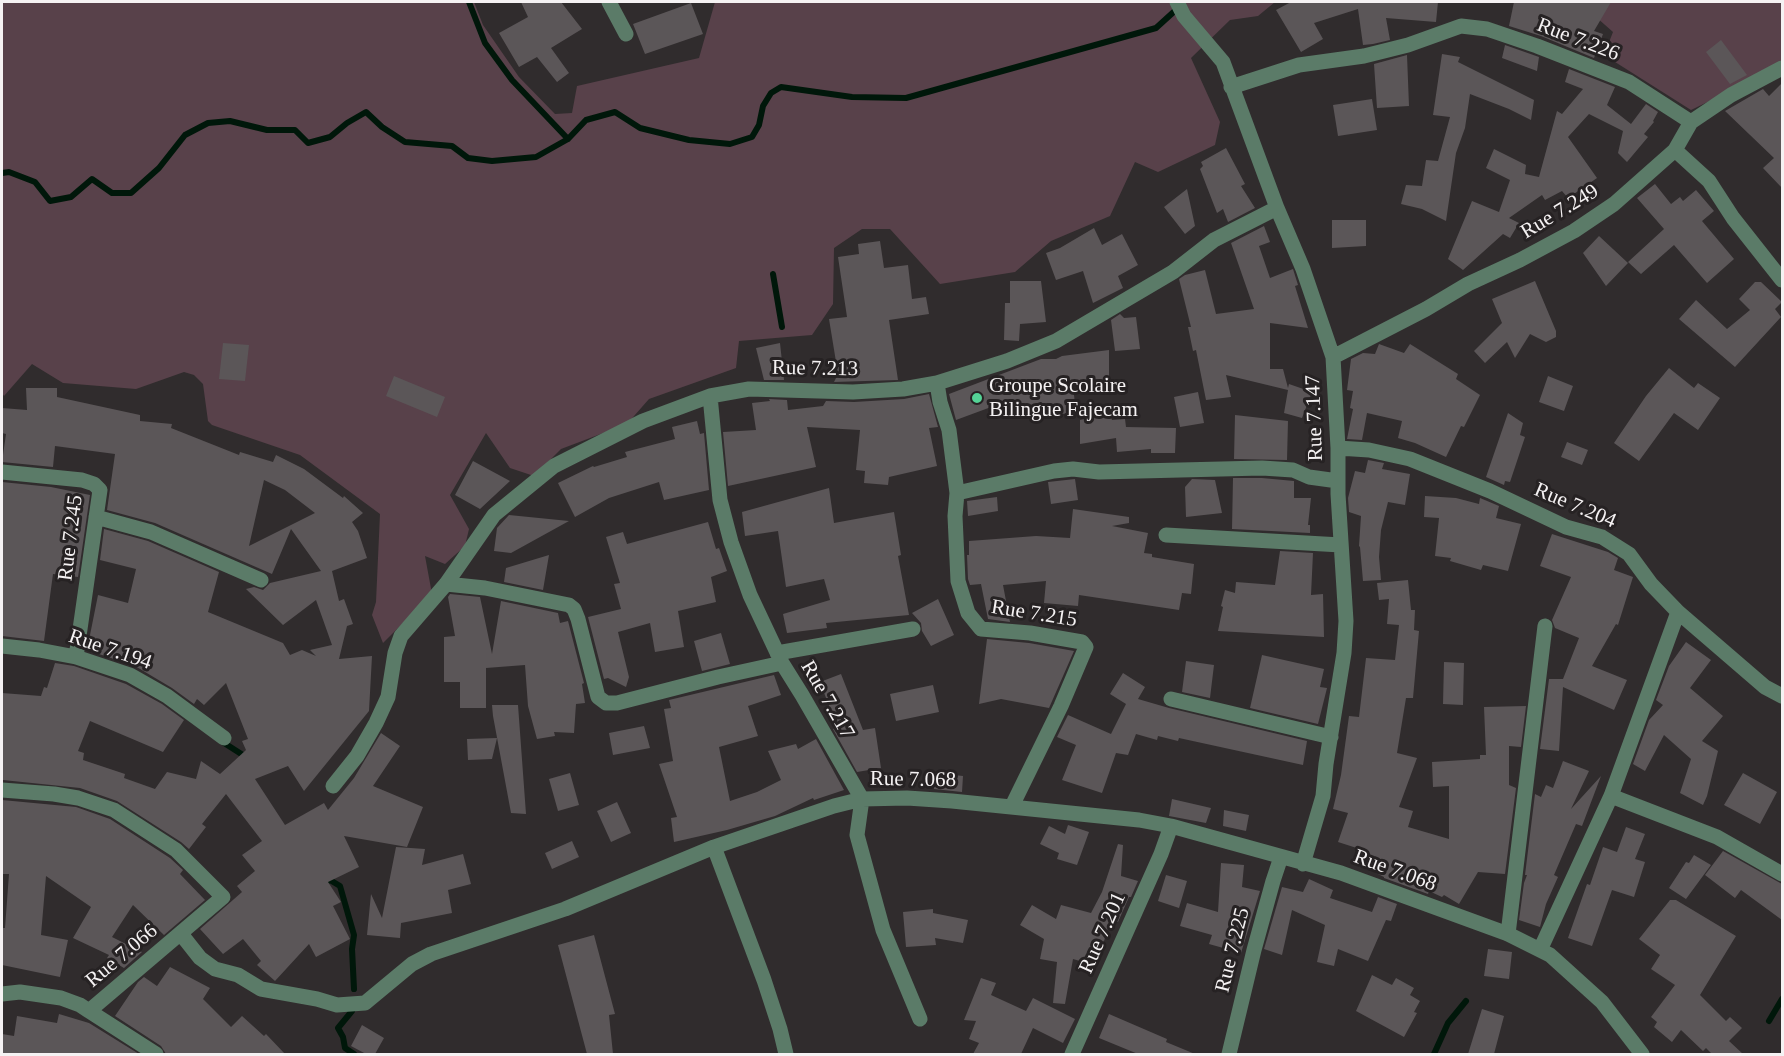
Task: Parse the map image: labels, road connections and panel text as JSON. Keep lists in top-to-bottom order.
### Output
{
  "streets": {
    "street": [
      "Rue 7.226",
      "Rue 7.249",
      "Rue 7.213",
      "Rue 7.147",
      "Rue 7.204",
      "Rue 7.245",
      "Rue 7.215",
      "Rue 7.194",
      "Rue 7.217",
      "Rue 7.068",
      "Rue 7.201",
      "Rue 7.225",
      "Rue 7.066"
    ]
  },
  "crossings": [
    ["Rue 7.226", "Rue 7.249"],
    ["Rue 7.226", "Rue 7.147"],
    ["Rue 7.249", "Rue 7.147"],
    ["Rue 7.213", "Rue 7.147"],
    ["Rue 7.213", "Rue 7.215"],
    ["Rue 7.213", "Rue 7.217"],
    ["Rue 7.147", "Rue 7.204"],
    ["Rue 7.147", "Rue 7.068"],
    ["Rue 7.245", "Rue 7.194"],
    ["Rue 7.215", "Rue 7.068"],
    ["Rue 7.217", "Rue 7.068"],
    ["Rue 7.068", "Rue 7.201"],
    ["Rue 7.068", "Rue 7.225"],
    ["Rue 7.068", "Rue 7.066"]
  ],
  "places": ["Groupe Scolaire Bilingue Fajecam"]
}
